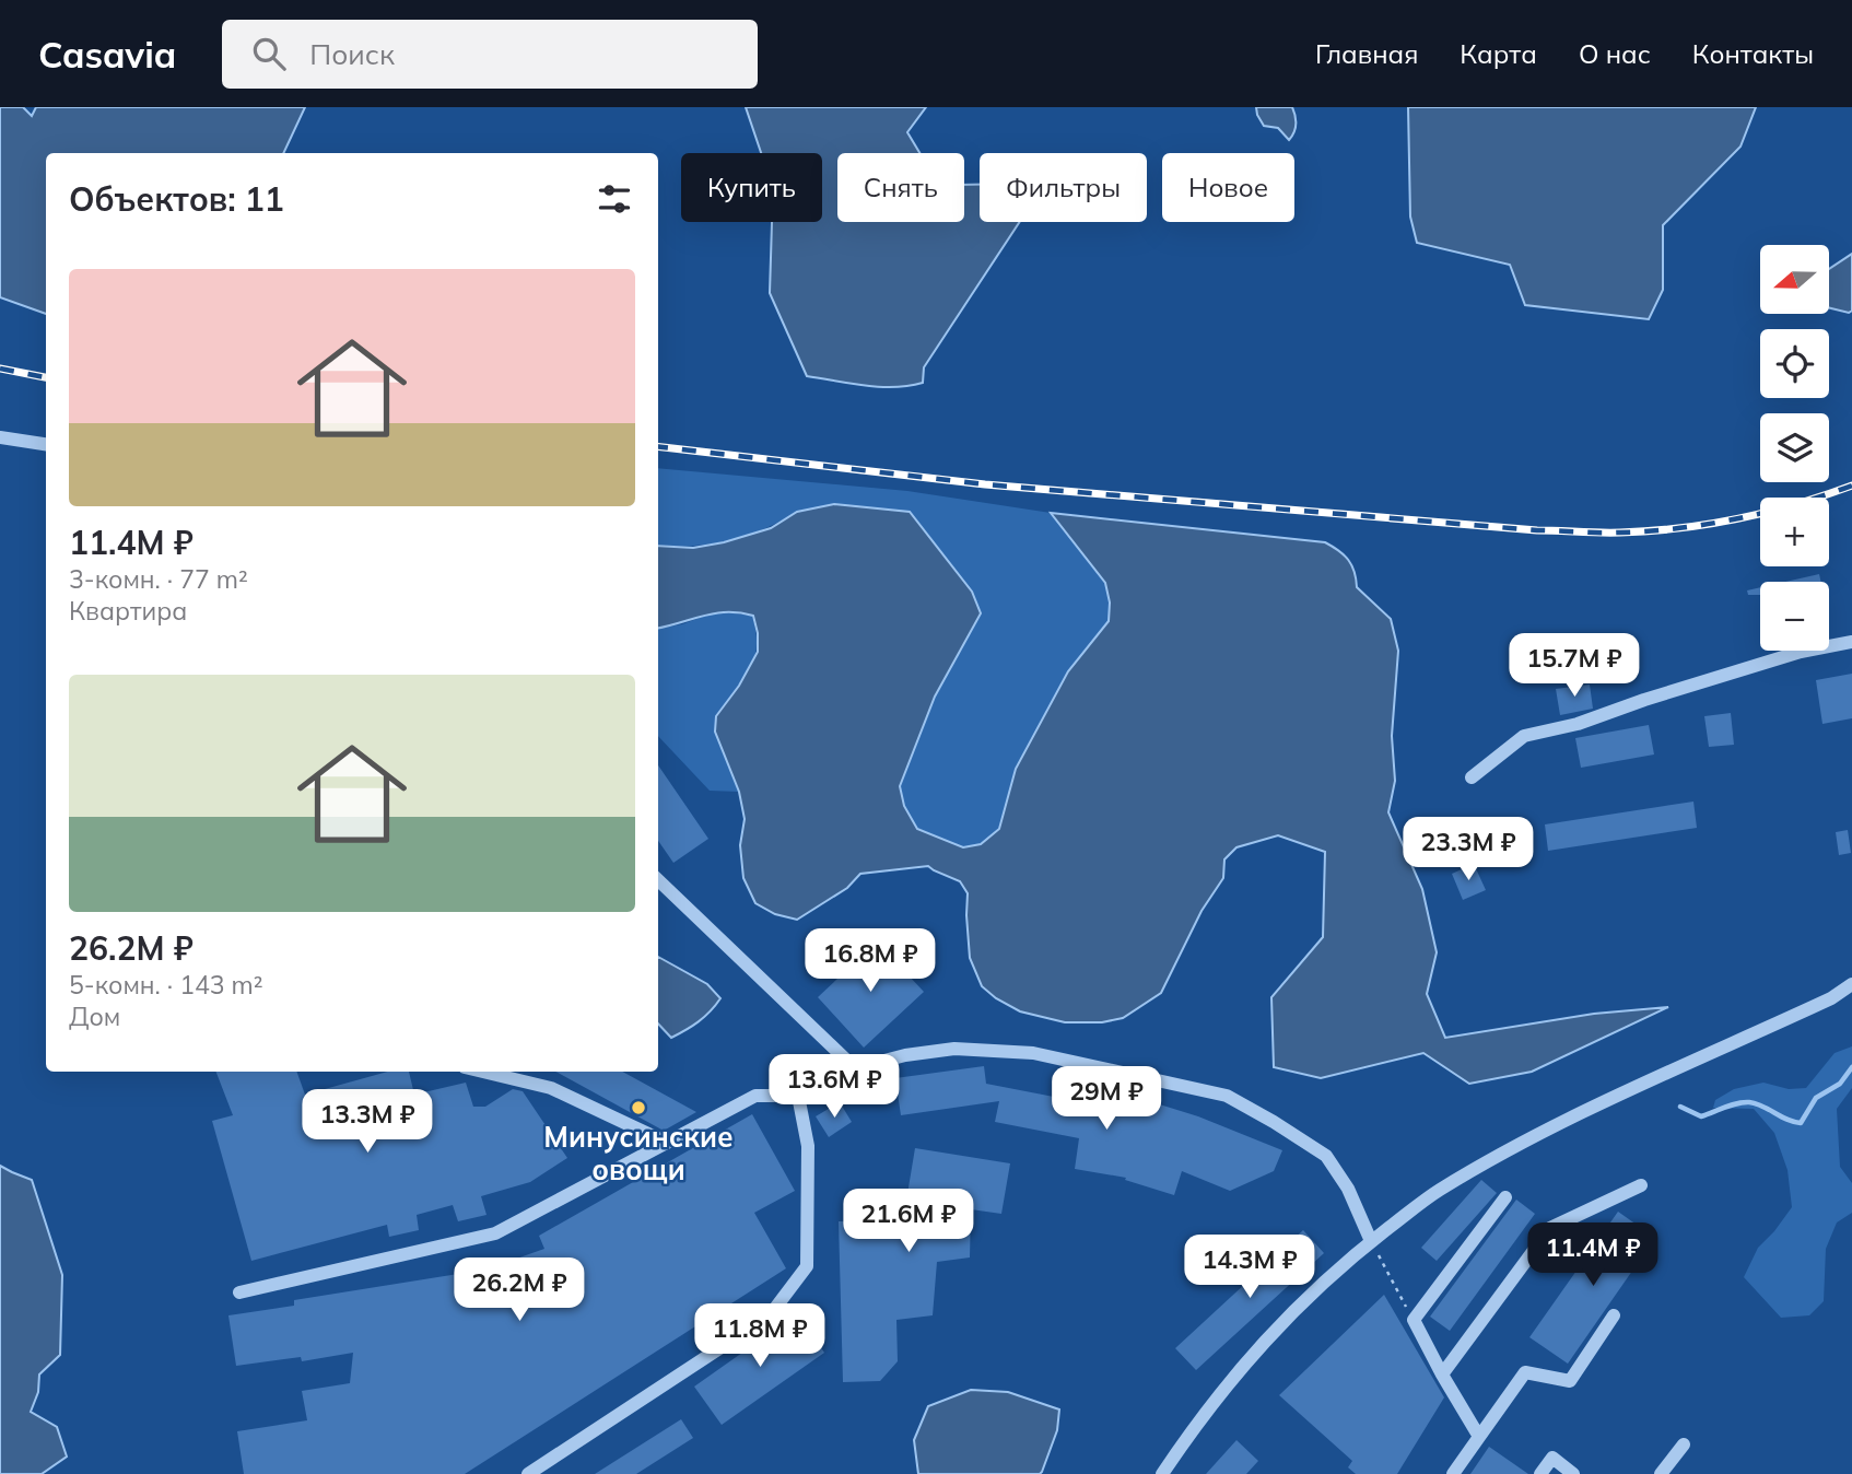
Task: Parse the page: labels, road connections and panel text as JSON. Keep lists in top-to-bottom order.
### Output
{
  "places": ["Минусинские овощи"],
  "north": "left",
  "page": {
    "header": "Casavia",
    "search": "Поиск",
    "nav": [
      "Главная",
      "Карта",
      "О нас",
      "Контакты"
    ],
    "chip": [
      "Купить",
      "Снять",
      "Фильтры",
      "Новое"
    ],
    "heading": "Объектов: 11",
    "map_buttons": ["+", "−"],
    "list": [
      {
        "name": "11.4M ₽",
        "note": "3-комн. · 77 m² · Квартира"
      },
      {
        "name": "26.2M ₽",
        "note": "5-комн. · 143 m² · Дом"
      }
    ],
    "price": [
      "15.7M ₽",
      "23.3M ₽",
      "16.8M ₽",
      "13.6M ₽",
      "29M ₽",
      "13.3M ₽",
      "21.6M ₽",
      "11.4M ₽",
      "14.3M ₽",
      "26.2M ₽",
      "11.8M ₽"
    ]
  }
}
